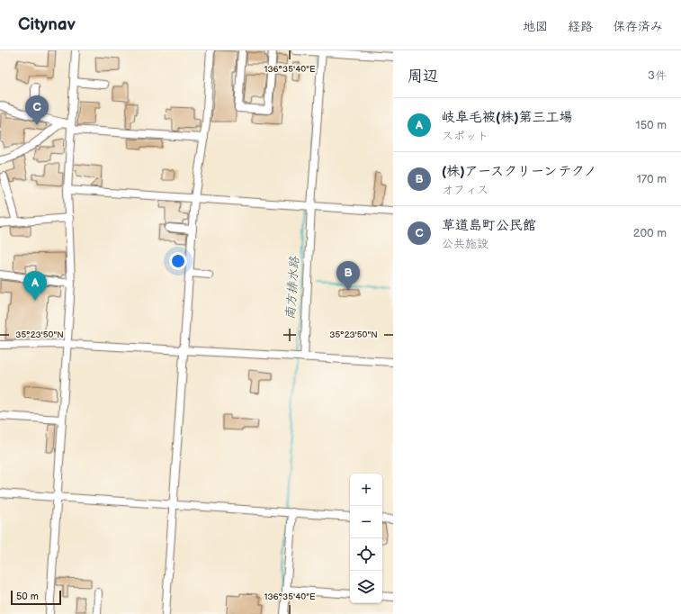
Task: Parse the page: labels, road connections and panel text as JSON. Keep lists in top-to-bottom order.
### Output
{
  "water": ["南方排水路"],
  "scale_bar": "50 m",
  "page": {
    "header": "Citynav",
    "nav": ["地図", "経路", "保存済み"],
    "heading": ["周辺", "3件"],
    "pins": ["C", "B", "A"],
    "list": [
      {
        "mark": "A",
        "name": "岐阜毛被(株)第三工場",
        "note": "スポット",
        "value": "150 m"
      },
      {
        "mark": "B",
        "name": "(株)アースクリーンテクノ",
        "note": "オフィス",
        "value": "170 m"
      },
      {
        "mark": "C",
        "name": "草道島町公民館",
        "note": "公共施設",
        "value": "200 m"
      }
    ],
    "map_buttons": ["+", "−"],
    "scale": "50 m"
  },
  "coordinates": ["136°35'40\"E", "35°23'50\"N"]
}
